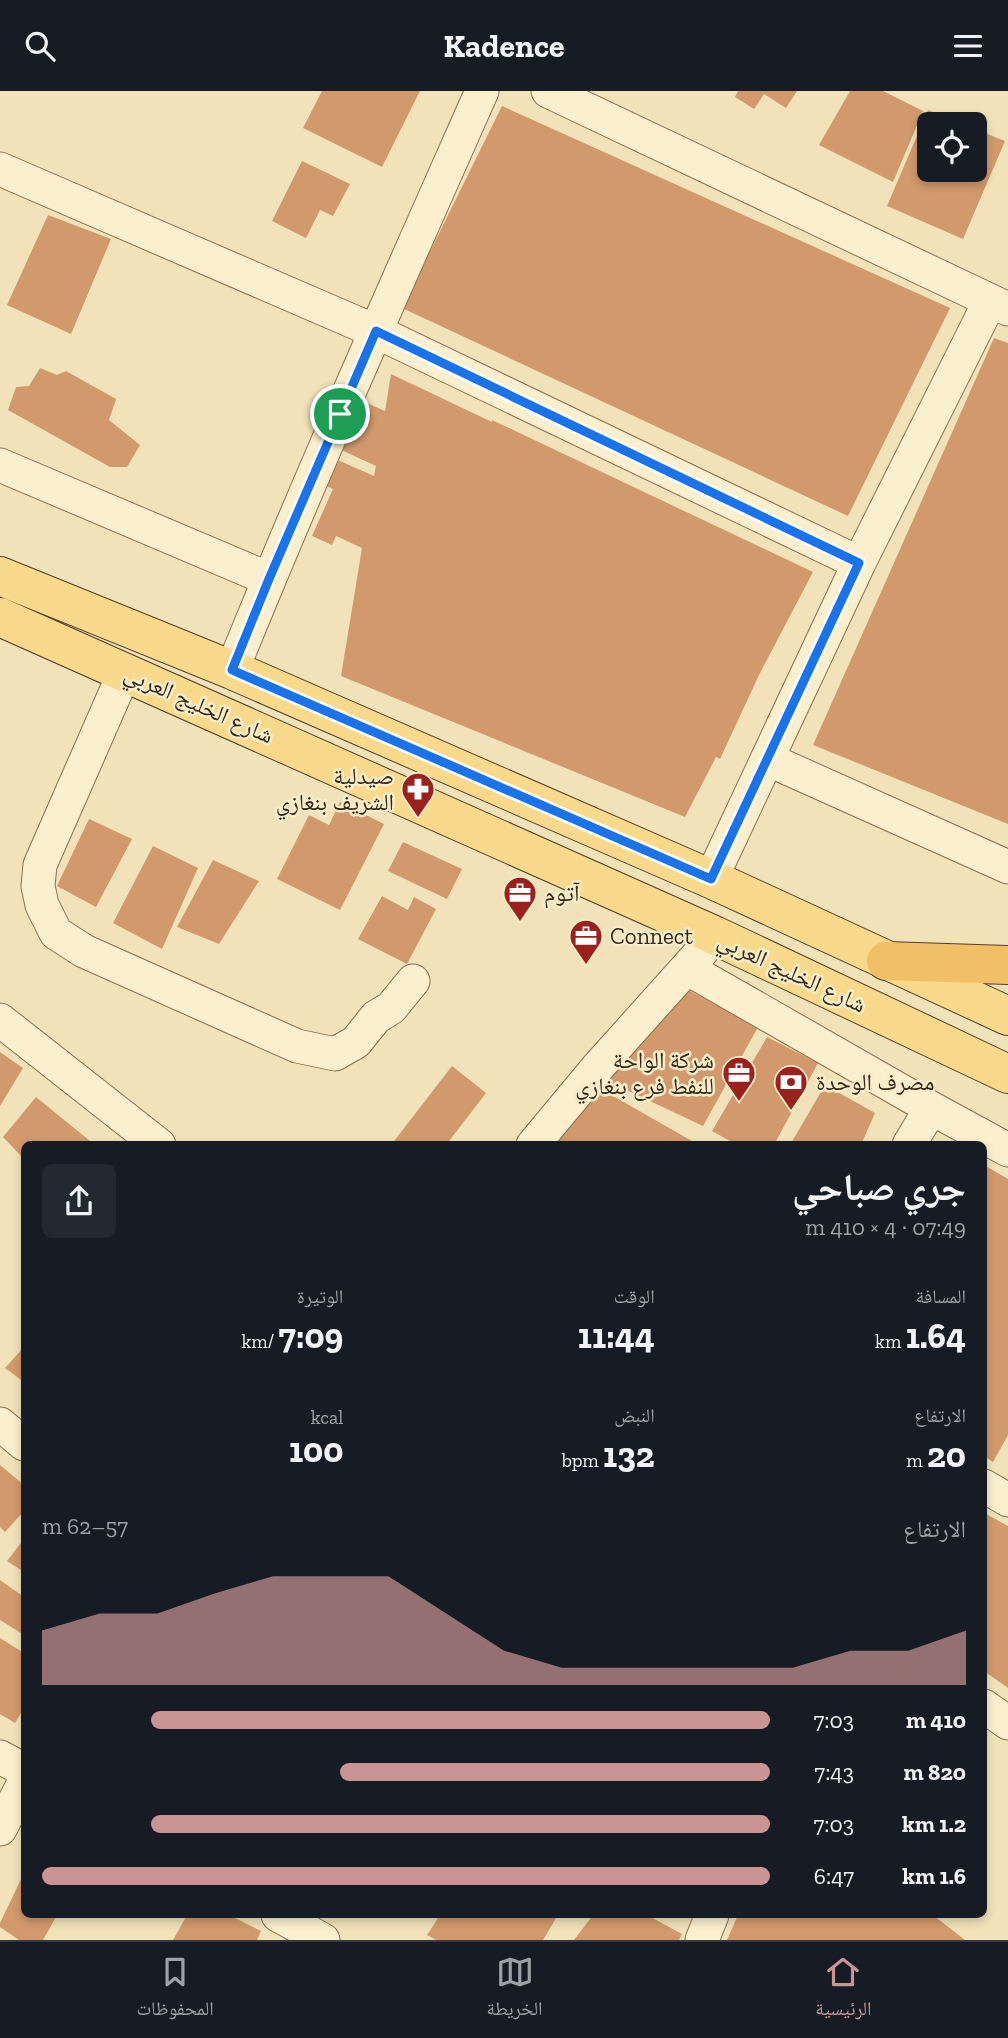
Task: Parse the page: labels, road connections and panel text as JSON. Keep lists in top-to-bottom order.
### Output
{
  "streets": {
    "main road": ["شارع الخليج العربي"]
  },
  "places": {
    "pharmacy": ["صيدلية الشريف بنغازي"],
    "office": ["آتوم", "Connect", "شركة الواحة للنفط فرع بنغازي"],
    "bank": ["مصرف الوحدة"]
  },
  "page": {
    "header": "Kadence",
    "heading": ["جري صباحي", "07:49 · 4 × 410 m"],
    "stats": [
      ["المسافة", "1.64 km"],
      ["الوقت", "11:44"],
      ["الوتيرة", "7:09 /km"],
      ["الارتفاع", "20 m"],
      ["النبض", "132 bpm"],
      ["kcal", "100"]
    ],
    "chart": ["الارتفاع", "57–62 m"],
    "list": [
      {
        "name": "410 m",
        "note": "7:03"
      },
      {
        "name": "820 m",
        "note": "7:43"
      },
      {
        "name": "1.2 km",
        "note": "7:03"
      },
      {
        "name": "1.6 km",
        "note": "6:47"
      }
    ],
    "tabs": ["الرئيسية", "الخريطة", "المحفوظات"]
  }
}
